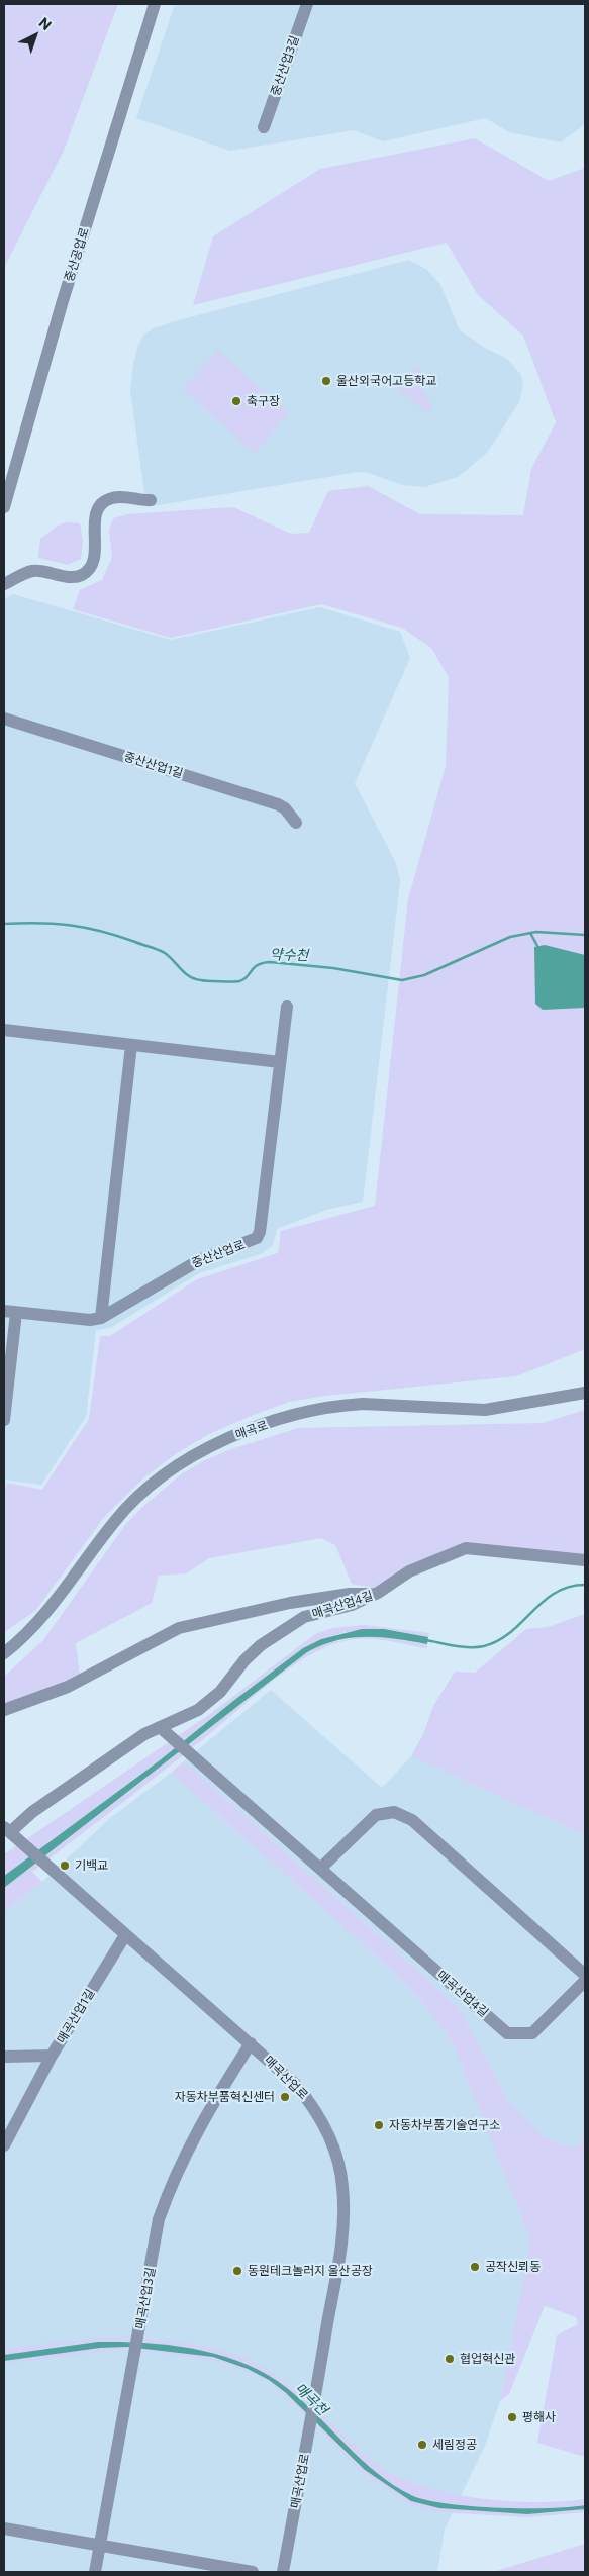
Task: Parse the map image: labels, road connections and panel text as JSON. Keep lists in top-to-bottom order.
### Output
{
  "streets": {
    "street": [
      "중산산업3길",
      "중산공업로",
      "중산산업1길",
      "중산산업로",
      "매곡로",
      "매곡산업4길",
      "매곡산업1길",
      "매곡산업로",
      "매곡산업3길"
    ]
  },
  "crossings": [
    ["매곡산업4길", "매곡산업로"],
    ["매곡산업1길", "매곡산업로"],
    ["매곡산업로", "매곡산업3길"]
  ],
  "water": ["약수천", "매곡천"],
  "places": [
    "울산외국어고등학교",
    "축구장",
    "기백교",
    "자동차부품혁신센터",
    "자동차부품기술연구소",
    "공작신뢰동",
    "동원테크놀러지 울산공장",
    "협업혁신관",
    "평해사",
    "세림정공"
  ],
  "north": "top right"
}
